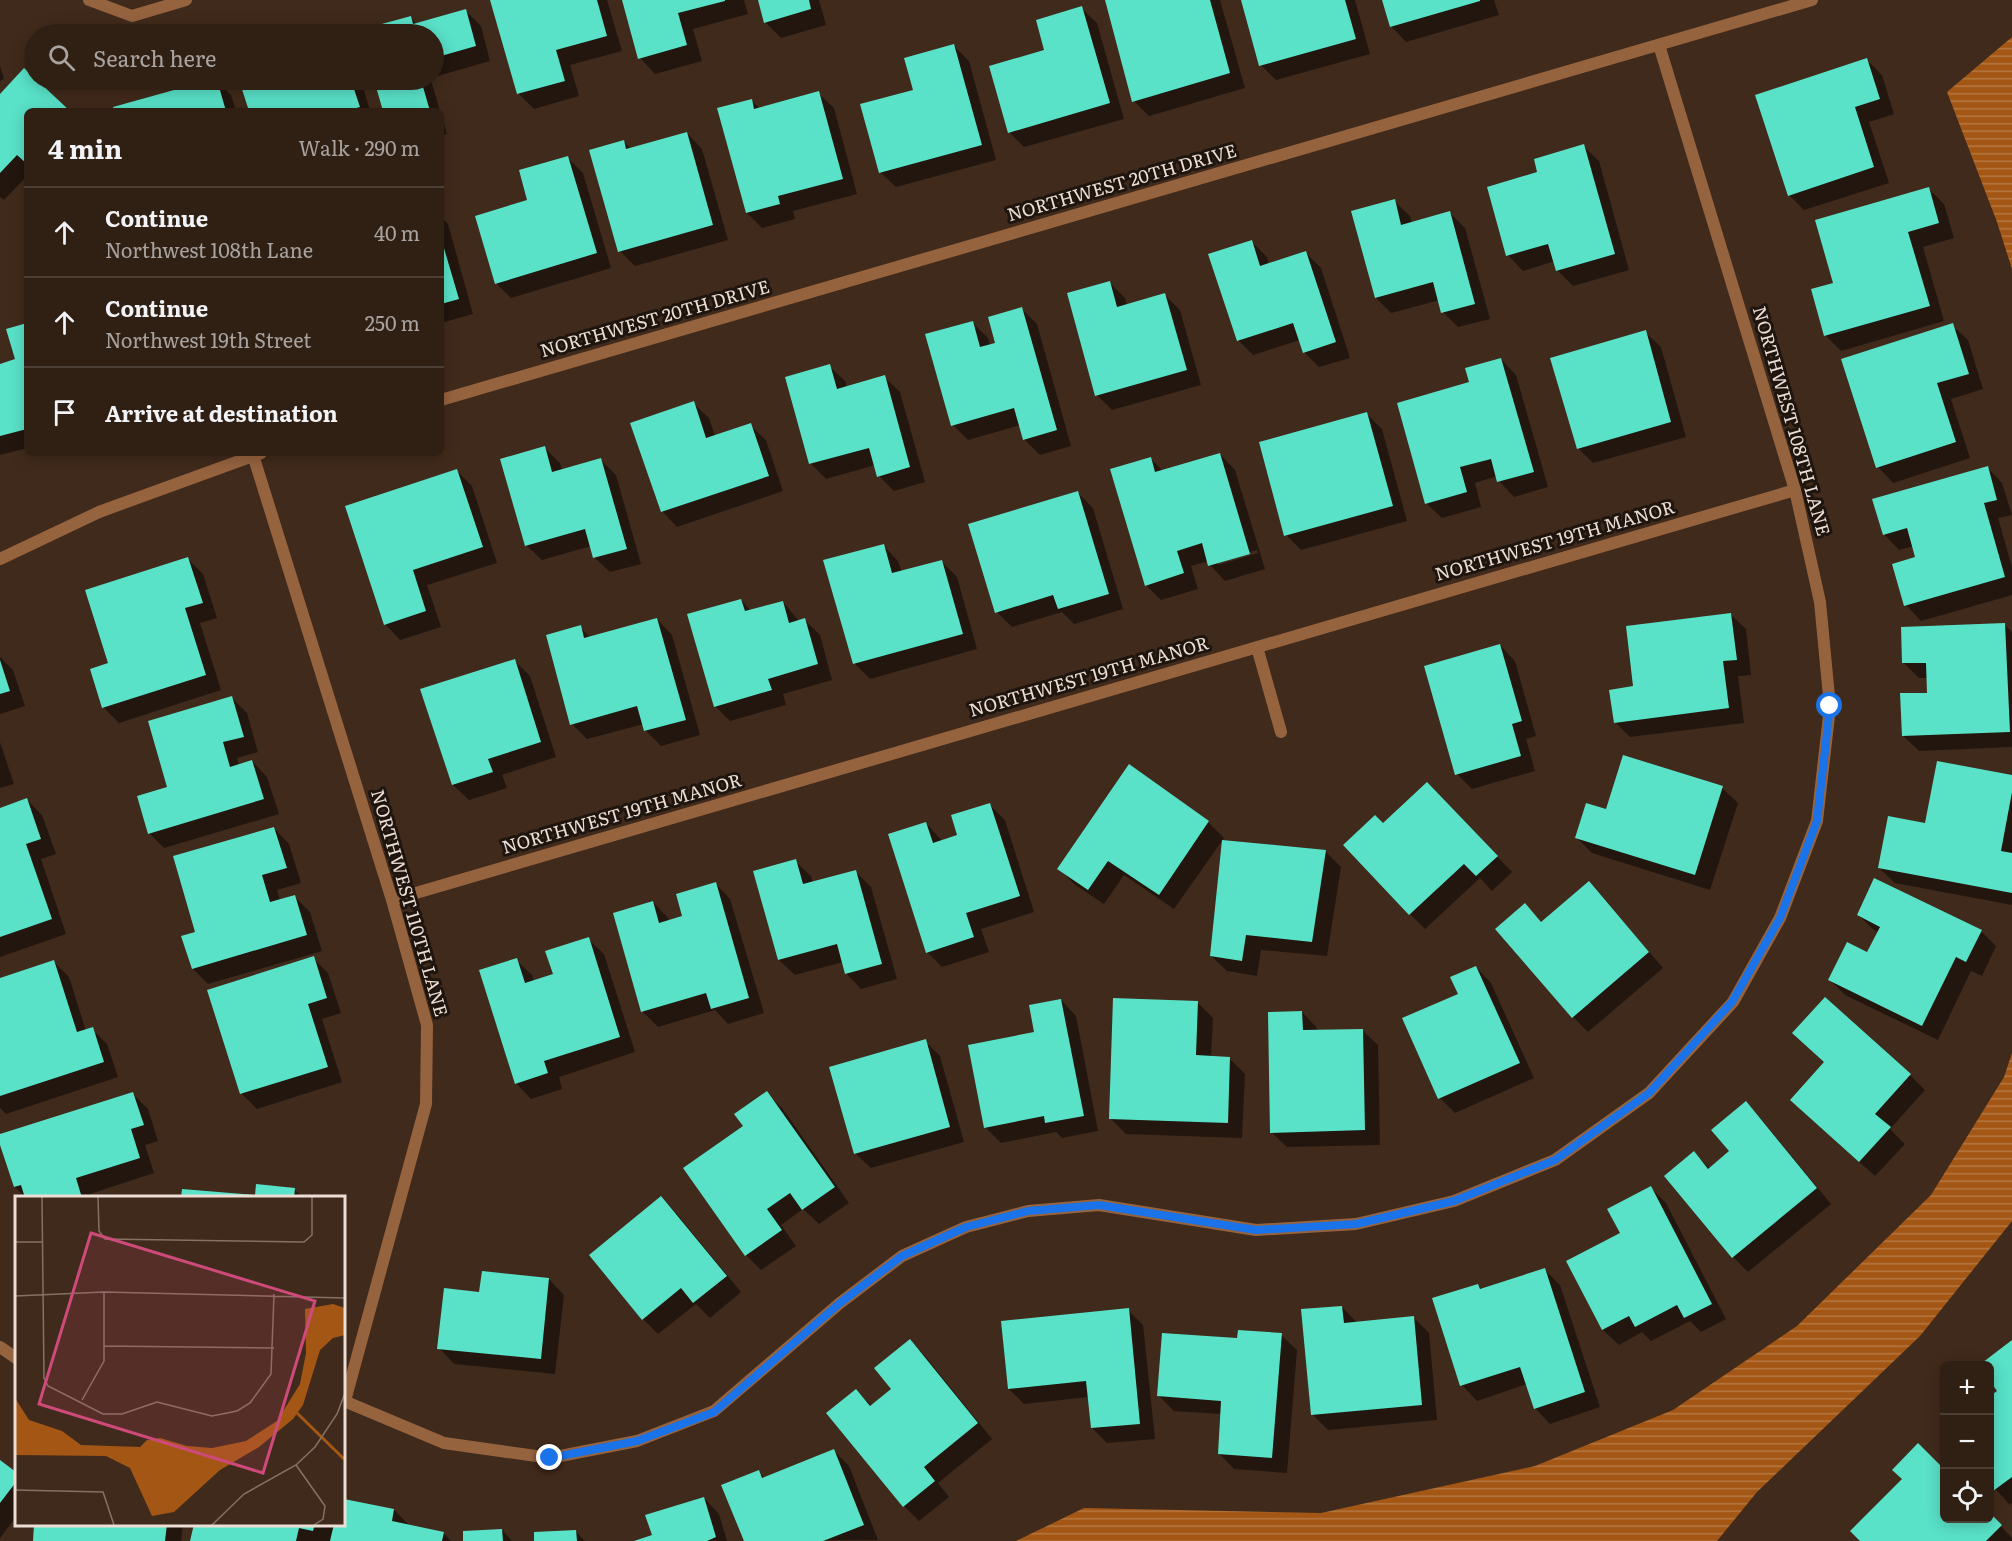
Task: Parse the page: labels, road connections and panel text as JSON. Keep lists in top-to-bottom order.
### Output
{
  "streets": {
    "street": [
      "NORTHWEST 20TH DRIVE",
      "NORTHWEST 108TH LANE",
      "NORTHWEST 19TH MANOR",
      "NORTHWEST 110TH LANE"
    ]
  },
  "crossings": [
    ["NORTHWEST 20TH DRIVE", "NORTHWEST 108TH LANE"],
    ["NORTHWEST 108TH LANE", "NORTHWEST 19TH MANOR"],
    ["NORTHWEST 19TH MANOR", "NORTHWEST 110TH LANE"]
  ],
  "page": {
    "search": "Search here",
    "heading": ["4 min", "Walk · 290 m"],
    "list": [
      ["Continue", "Northwest 108th Lane", "40 m"],
      ["Continue", "Northwest 19th Street", "250 m"],
      "Arrive at destination"
    ],
    "map_buttons": ["+", "−"]
  }
}
